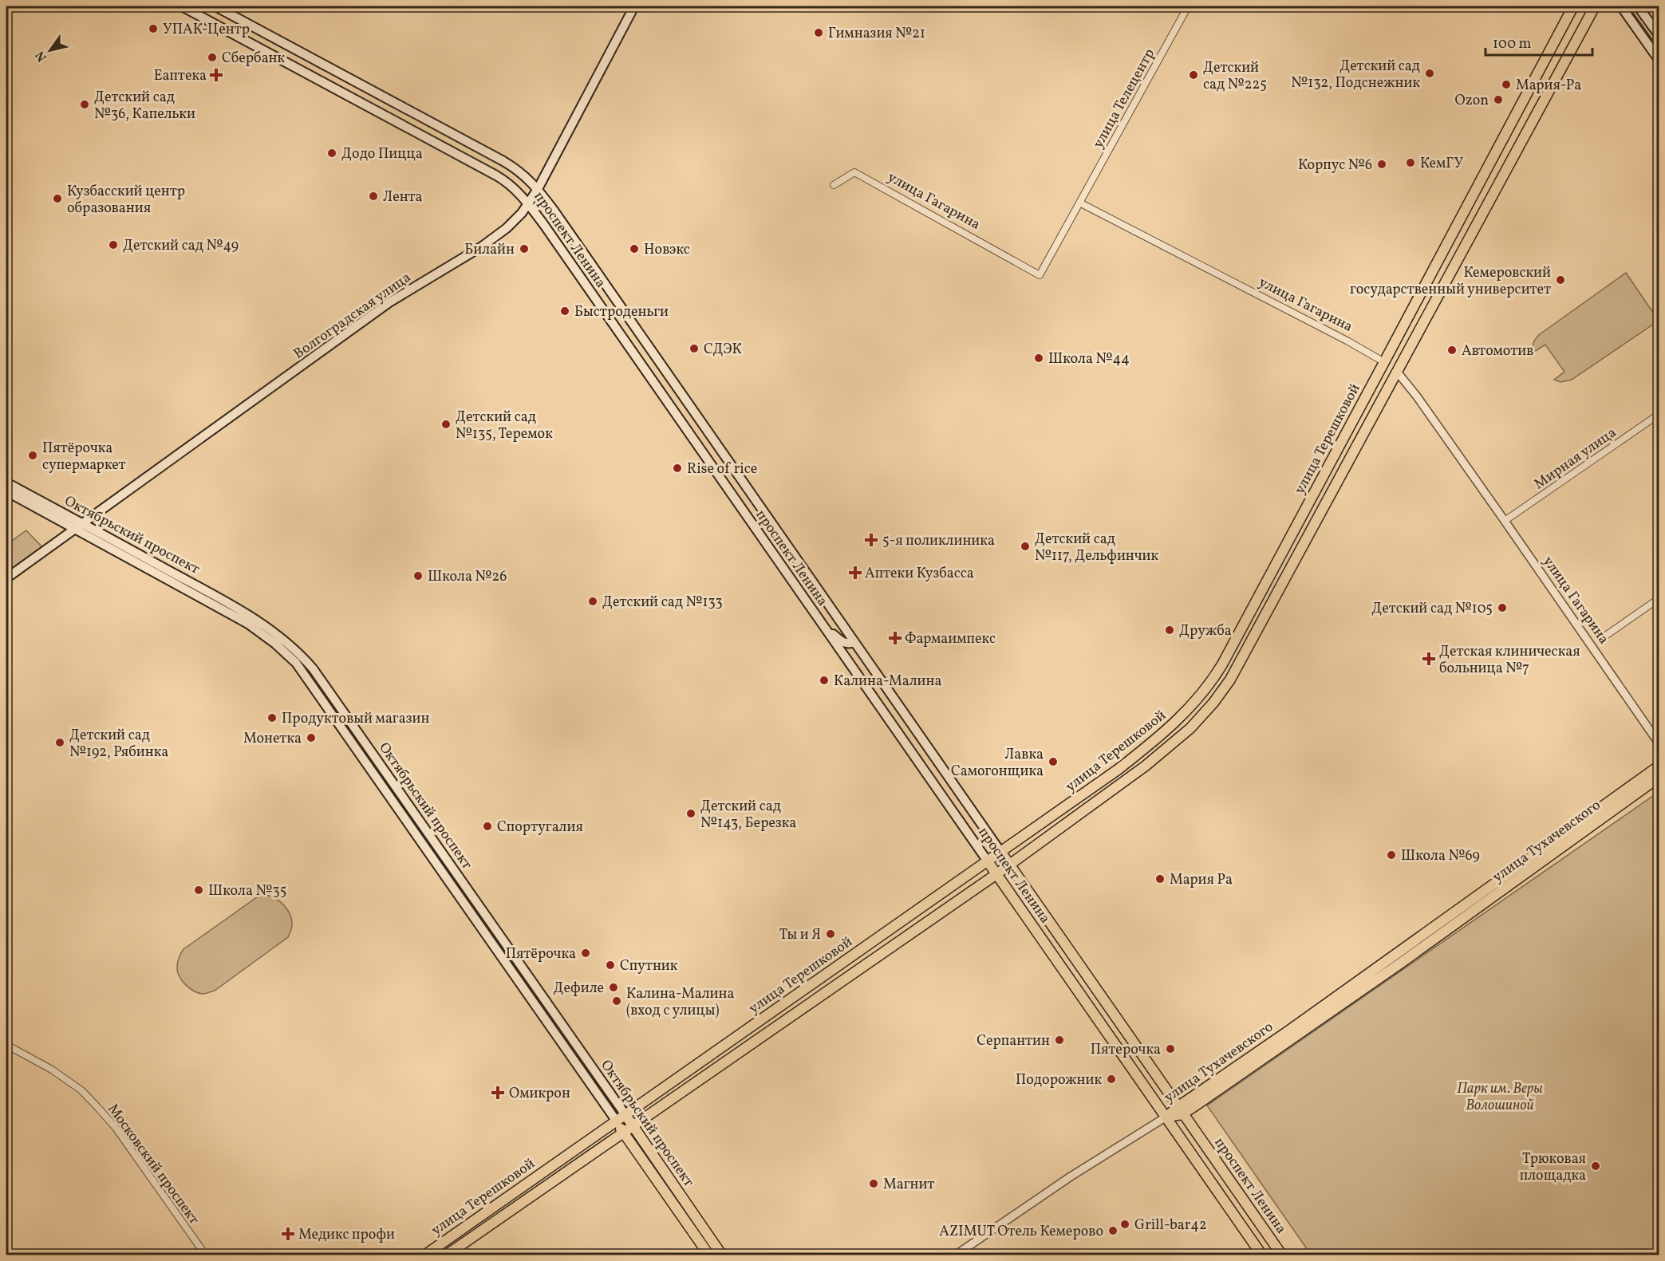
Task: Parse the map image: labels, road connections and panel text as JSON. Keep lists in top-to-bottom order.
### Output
{
  "streets": {
    "main road": [
      "улица Гагарина",
      "проспект Ленина",
      "Волгоградская улица",
      "улица Терешковой",
      "Октябрьский проспект",
      "улица Тухачевского"
    ],
    "street": ["улица Телецентр", "Мирная улица", "Московский проспект"]
  },
  "crossings": [
    ["улица Телецентр", "улица Гагарина"],
    ["улица Гагарина", "улица Терешковой"],
    ["улица Гагарина", "Мирная улица"],
    ["проспект Ленина", "Волгоградская улица"],
    ["проспект Ленина", "улица Терешковой"],
    ["проспект Ленина", "улица Тухачевского"],
    ["Волгоградская улица", "Октябрьский проспект"],
    ["улица Терешковой", "Октябрьский проспект"]
  ],
  "parks": ["Парк им. Веры Волошиной"],
  "places": {
    "other": [
      "УПАК-Центр",
      "Гимназия №21",
      "Сбербанк",
      "Детский сад №132, Подснежник",
      "Детский сад №225",
      "Мария-Ра",
      "Ozon",
      "Детский сад №36, Капельки",
      "Додо Пицца",
      "КемГУ",
      "Корпус №6",
      "Лента",
      "Кузбасский центр образования",
      "Детский сад №49",
      "Билайн",
      "Новэкс",
      "Кемеровский государственный университет",
      "Быстроденьги",
      "СДЭК",
      "Автомотив",
      "Школа №44",
      "Детский сад №135, Теремок",
      "Пятёрочка супермаркет",
      "Rise of rice",
      "Детский сад №117, Дельфинчик",
      "Школа №26",
      "Детский сад №133",
      "Детский сад №105",
      "Дружба",
      "Калина-Малина",
      "Продуктовый магазин",
      "Монетка",
      "Детский сад №192, Рябинка",
      "Лавка Самогонщика",
      "Детский сад №143, Березка",
      "Спортугалия",
      "Школа №69",
      "Мария Ра",
      "Школа №35",
      "Ты и Я",
      "Пятёрочка",
      "Спутник",
      "Дефиле",
      "Калина-Малина (вход с улицы)",
      "Серпантин",
      "Пятерочка",
      "Подорожник",
      "Трюковая площадка",
      "Магнит",
      "Grill-bar42",
      "AZIMUT Отель Кемерово"
    ],
    "health": [
      "Еаптека",
      "5-я поликлиника",
      "Аптеки Кузбасса",
      "Фармаимпекс",
      "Детская клиническая больница №7",
      "Омикрон",
      "Медикс профи"
    ]
  },
  "scale_bar": "100 m",
  "north": "bottom left"
}
